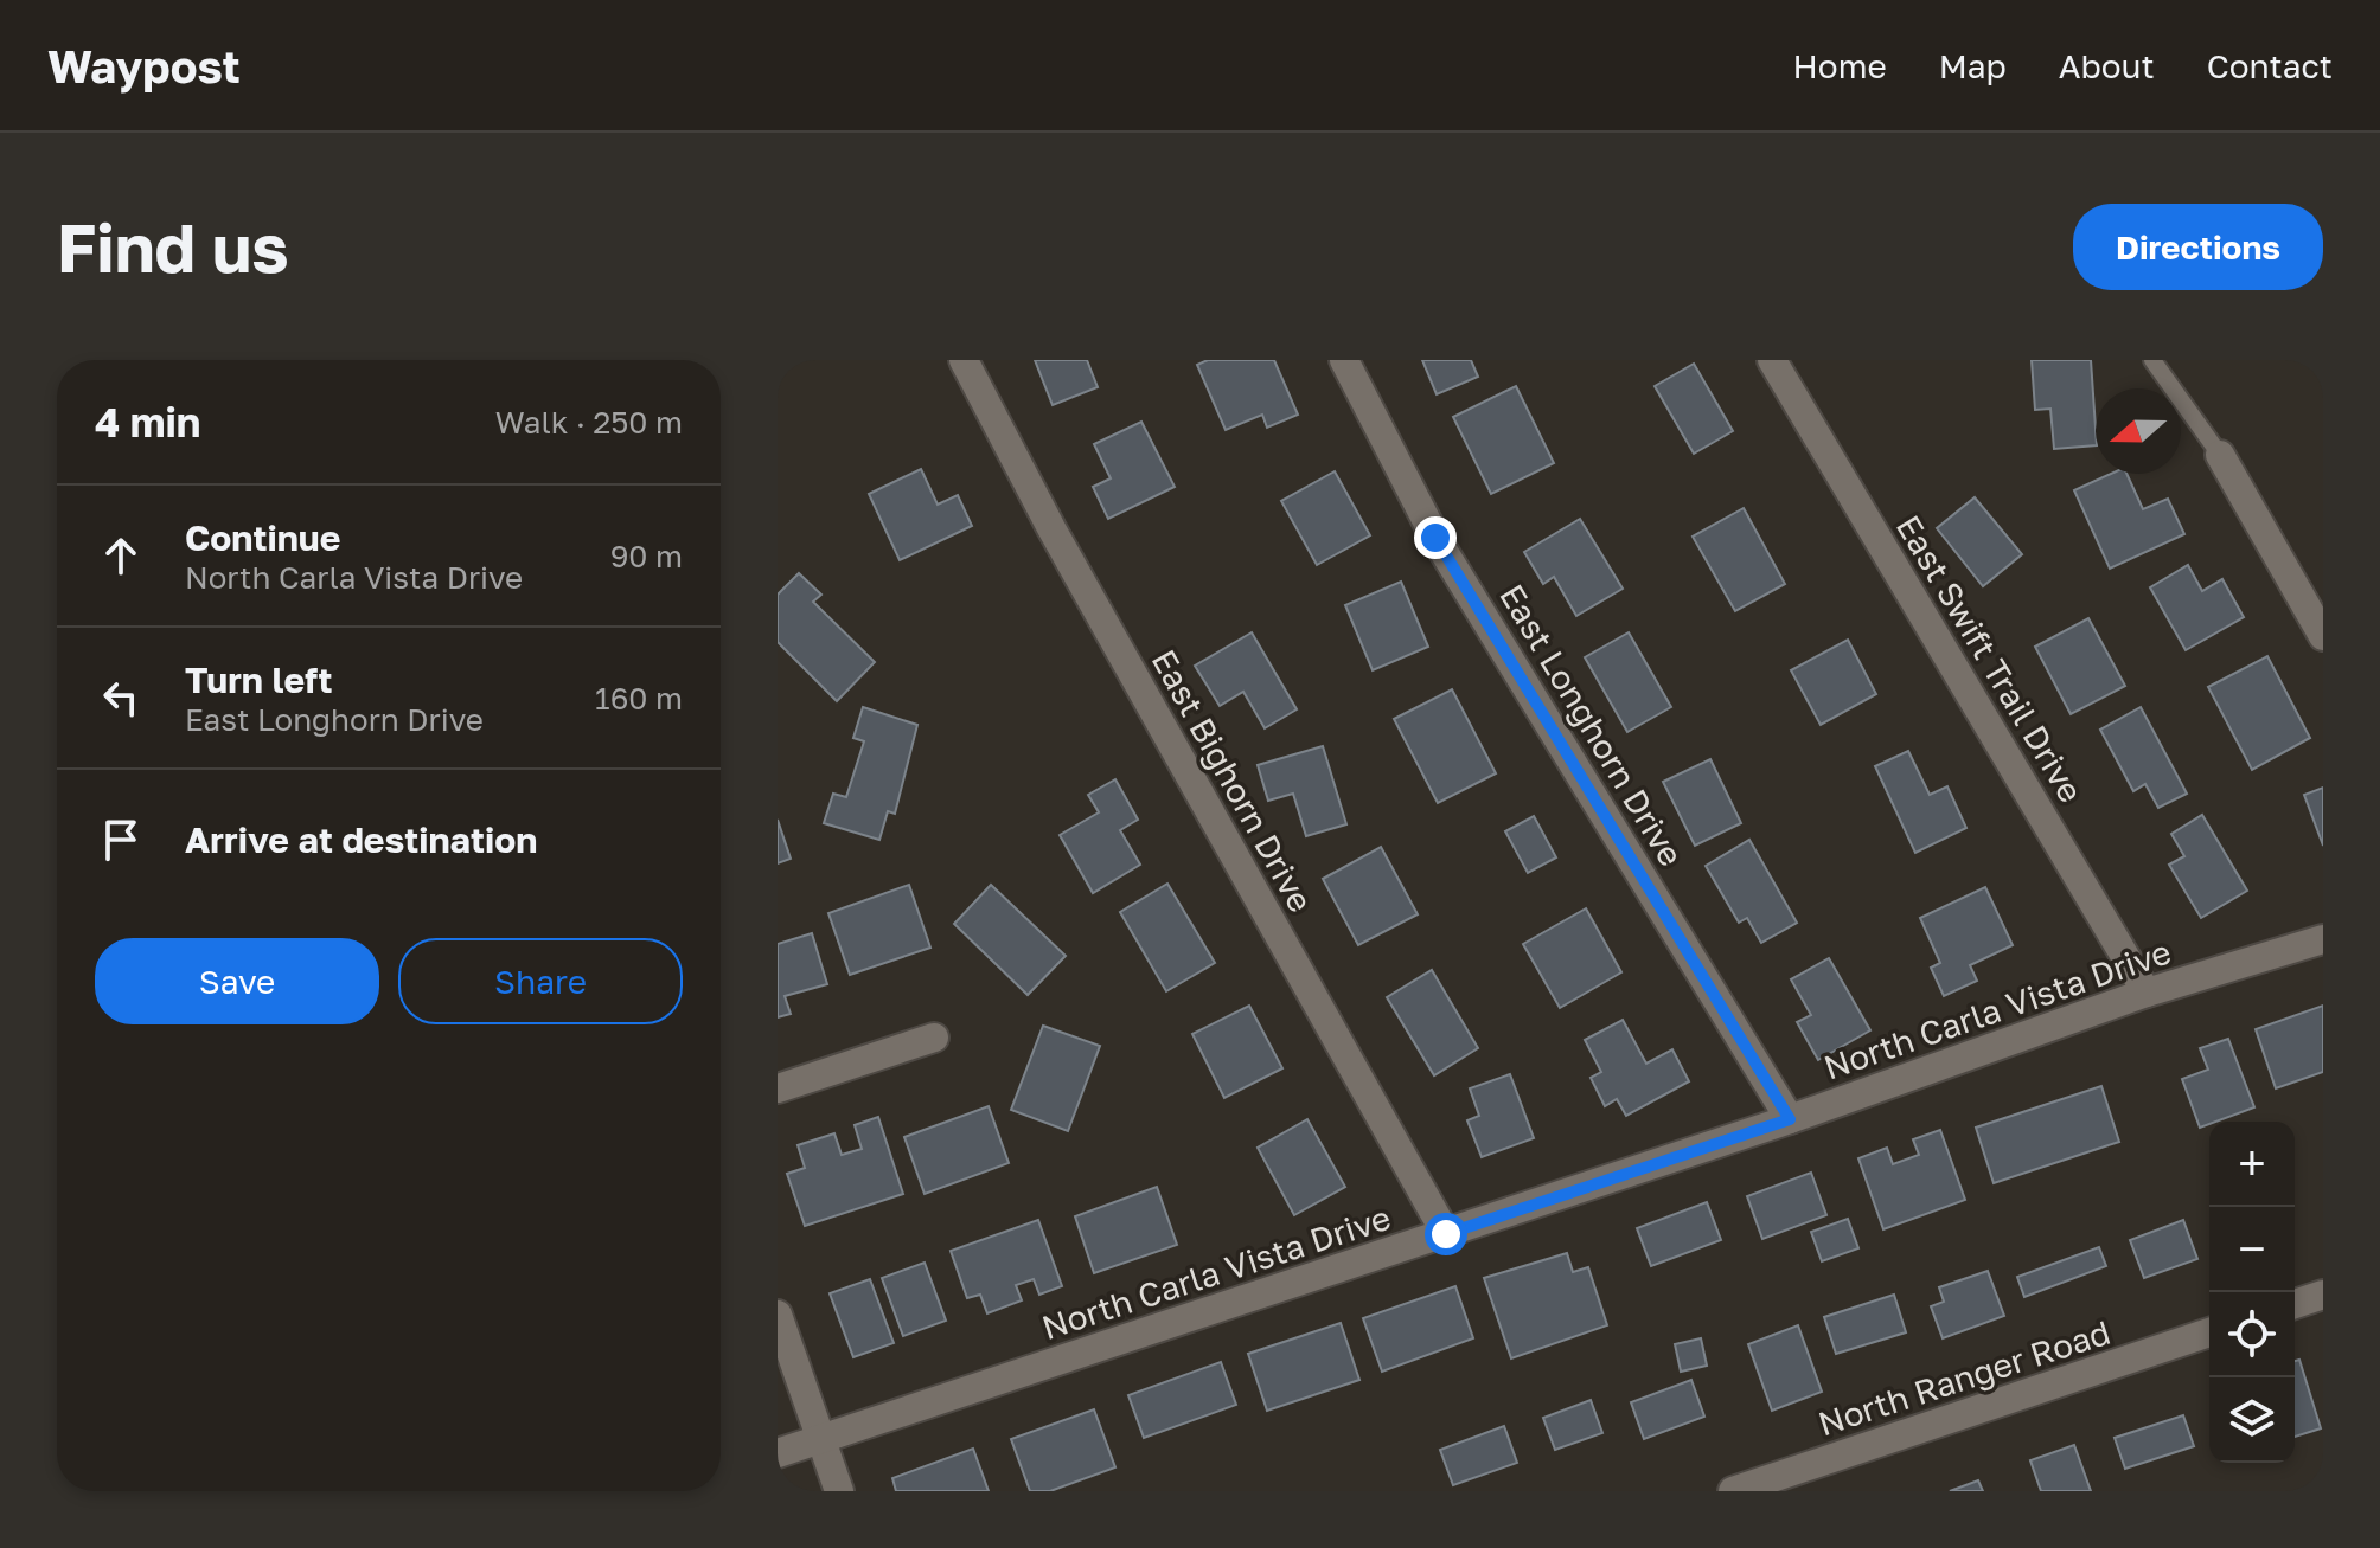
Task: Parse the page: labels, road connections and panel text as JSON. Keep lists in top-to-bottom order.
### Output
{
  "streets": {
    "street": [
      "East Swift Trail Drive",
      "East Longhorn Drive",
      "East Bighorn Drive",
      "North Carla Vista Drive",
      "North Ranger Road"
    ]
  },
  "crossings": [
    ["East Swift Trail Drive", "North Carla Vista Drive"],
    ["East Longhorn Drive", "North Carla Vista Drive"],
    ["East Bighorn Drive", "North Carla Vista Drive"]
  ],
  "north": "left",
  "page": {
    "header": "Waypost",
    "nav": [
      "Home",
      "Map",
      "About",
      "Contact"
    ],
    "buttons": [
      "Directions",
      ["Save", "Share"]
    ],
    "title": "Find us",
    "heading": ["4 min", "Walk · 250 m"],
    "list": [
      ["Continue", "North Carla Vista Drive", "90 m"],
      ["Turn left", "East Longhorn Drive", "160 m"],
      "Arrive at destination"
    ],
    "map_buttons": ["+", "−"]
  }
}
